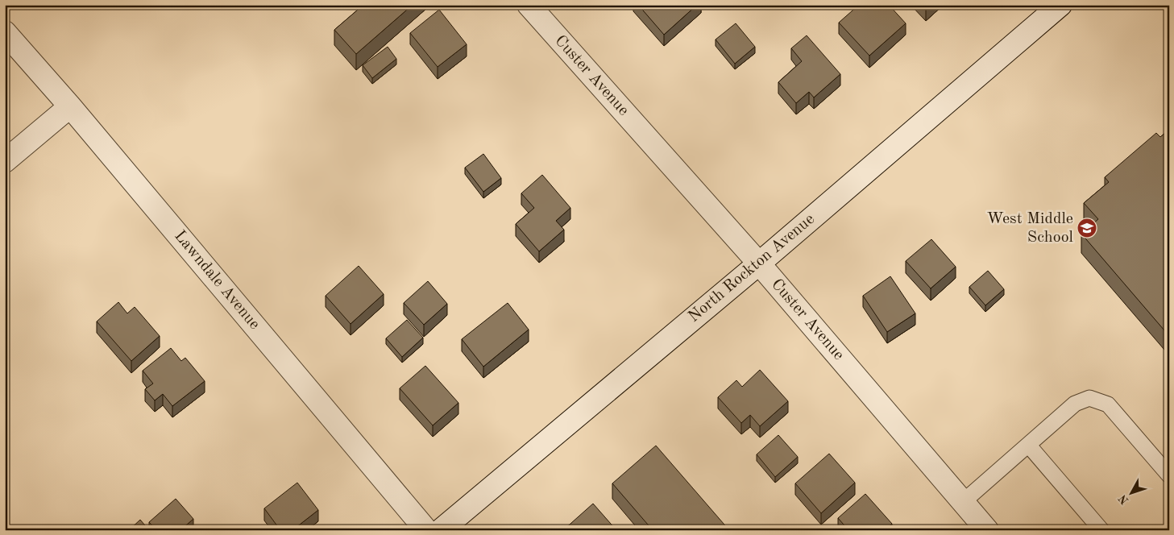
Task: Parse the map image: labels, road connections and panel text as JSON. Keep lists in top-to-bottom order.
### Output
{
  "streets": {
    "street": ["Custer Avenue", "North Rockton Avenue", "Lawndale Avenue"]
  },
  "crossings": [
    ["Custer Avenue", "North Rockton Avenue"]
  ],
  "places": {
    "school or university": ["West Middle School"]
  },
  "north": "bottom left"
}
